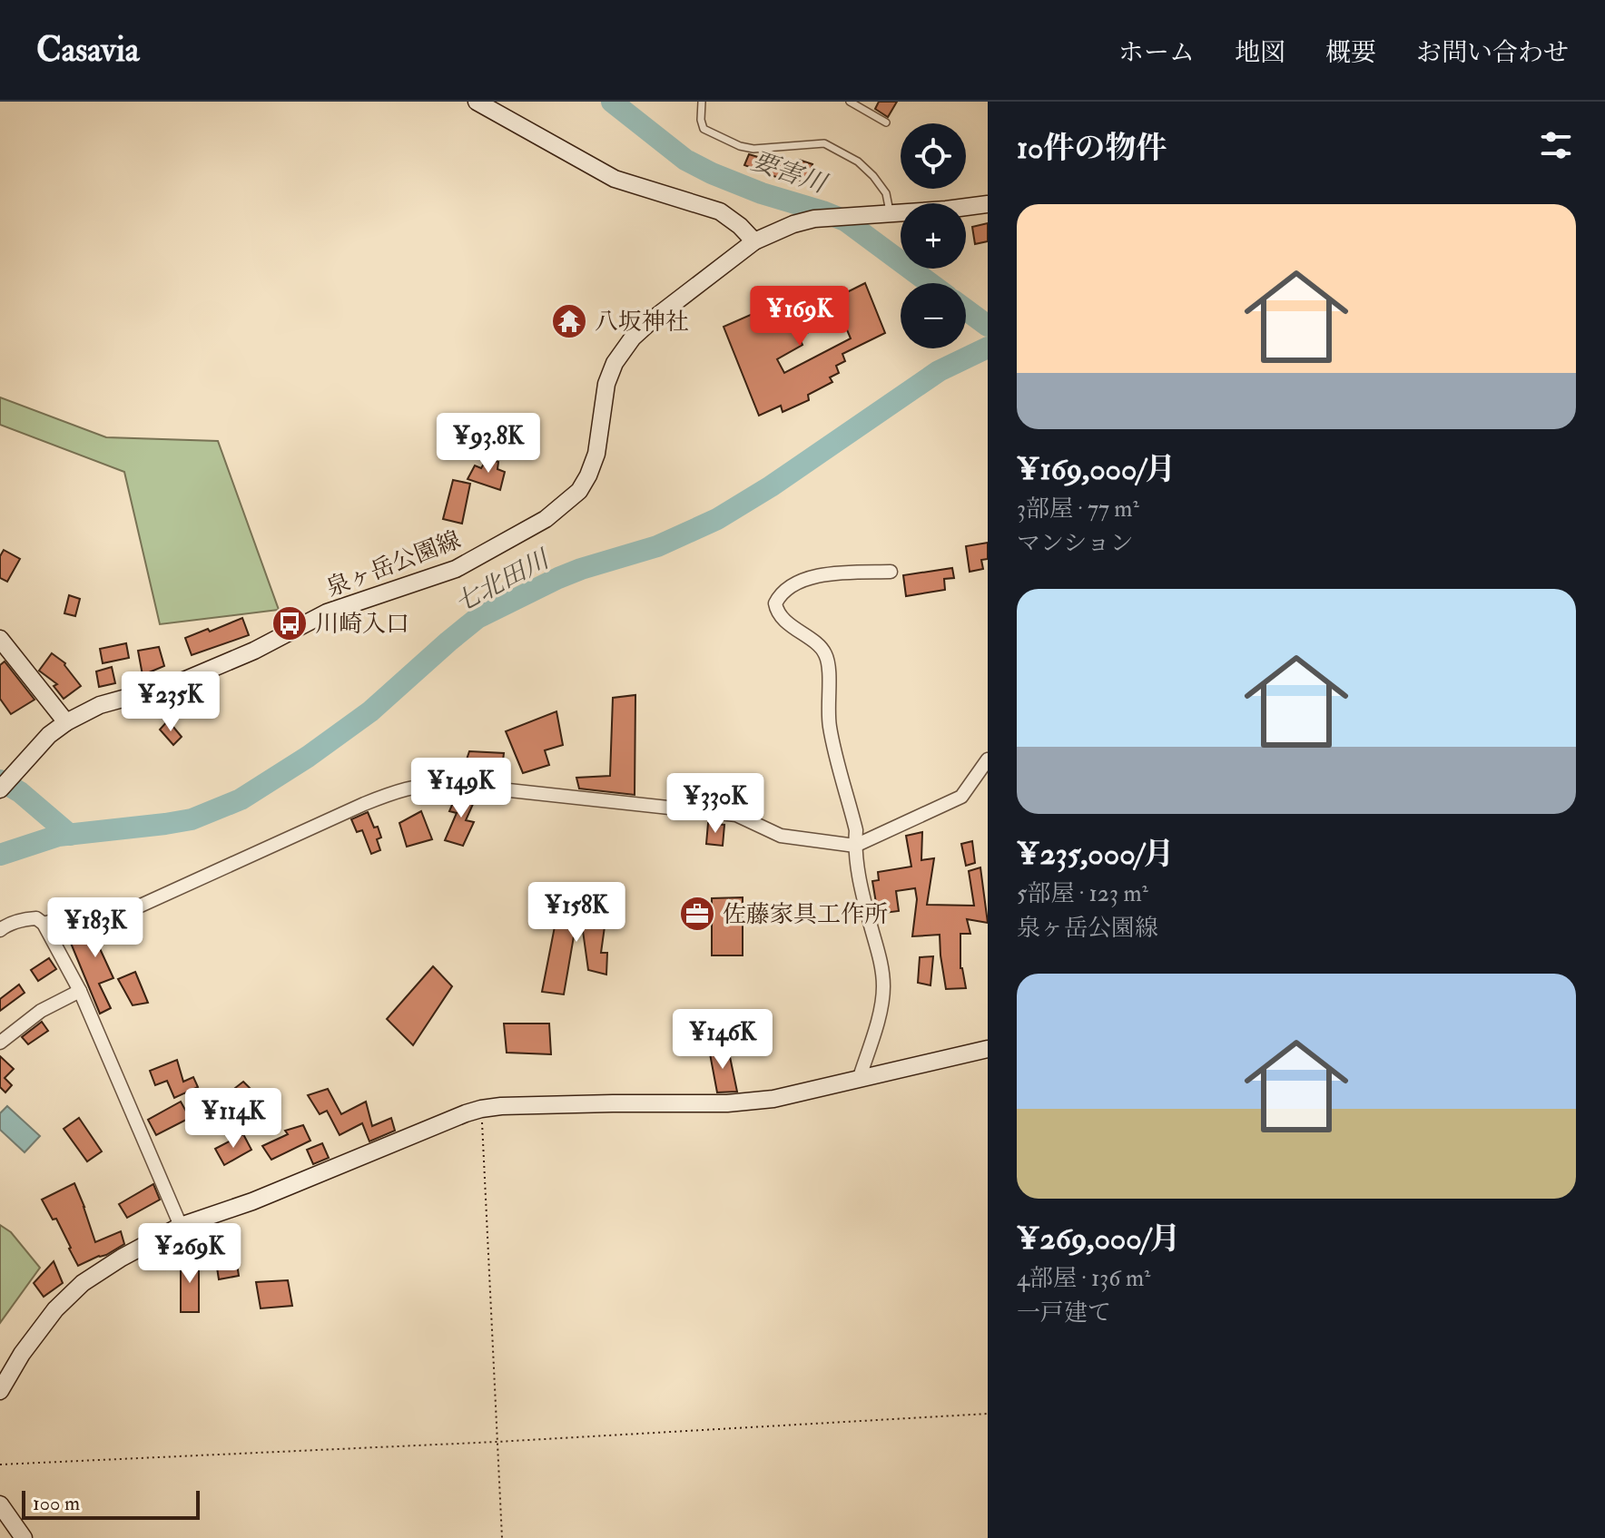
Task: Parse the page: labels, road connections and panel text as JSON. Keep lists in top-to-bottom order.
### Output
{
  "streets": {
    "street": ["泉ヶ岳公園線"]
  },
  "water": ["要害川", "七北田川"],
  "places": {
    "temple": ["八坂神社"],
    "bus stop": ["川崎入口"],
    "office": ["佐藤家具工作所"]
  },
  "scale_bar": "100 m",
  "page": {
    "header": "Casavia",
    "nav": [
      "ホーム",
      "地図",
      "概要",
      "お問い合わせ"
    ],
    "heading": "10件の物件",
    "map_buttons": ["+", "−"],
    "list": [
      {
        "name": "¥169,000/月",
        "note": "3部屋 · 77 m² · マンション"
      },
      {
        "name": "¥235,000/月",
        "note": "5部屋 · 123 m² · 泉ヶ岳公園線"
      },
      {
        "name": "¥269,000/月",
        "note": "4部屋 · 136 m² · 一戸建て"
      }
    ],
    "price": [
      "¥169K",
      "¥93.8K",
      "¥235K",
      "¥149K",
      "¥330K",
      "¥158K",
      "¥183K",
      "¥146K",
      "¥114K",
      "¥269K"
    ],
    "scale": "100 m"
  }
}
